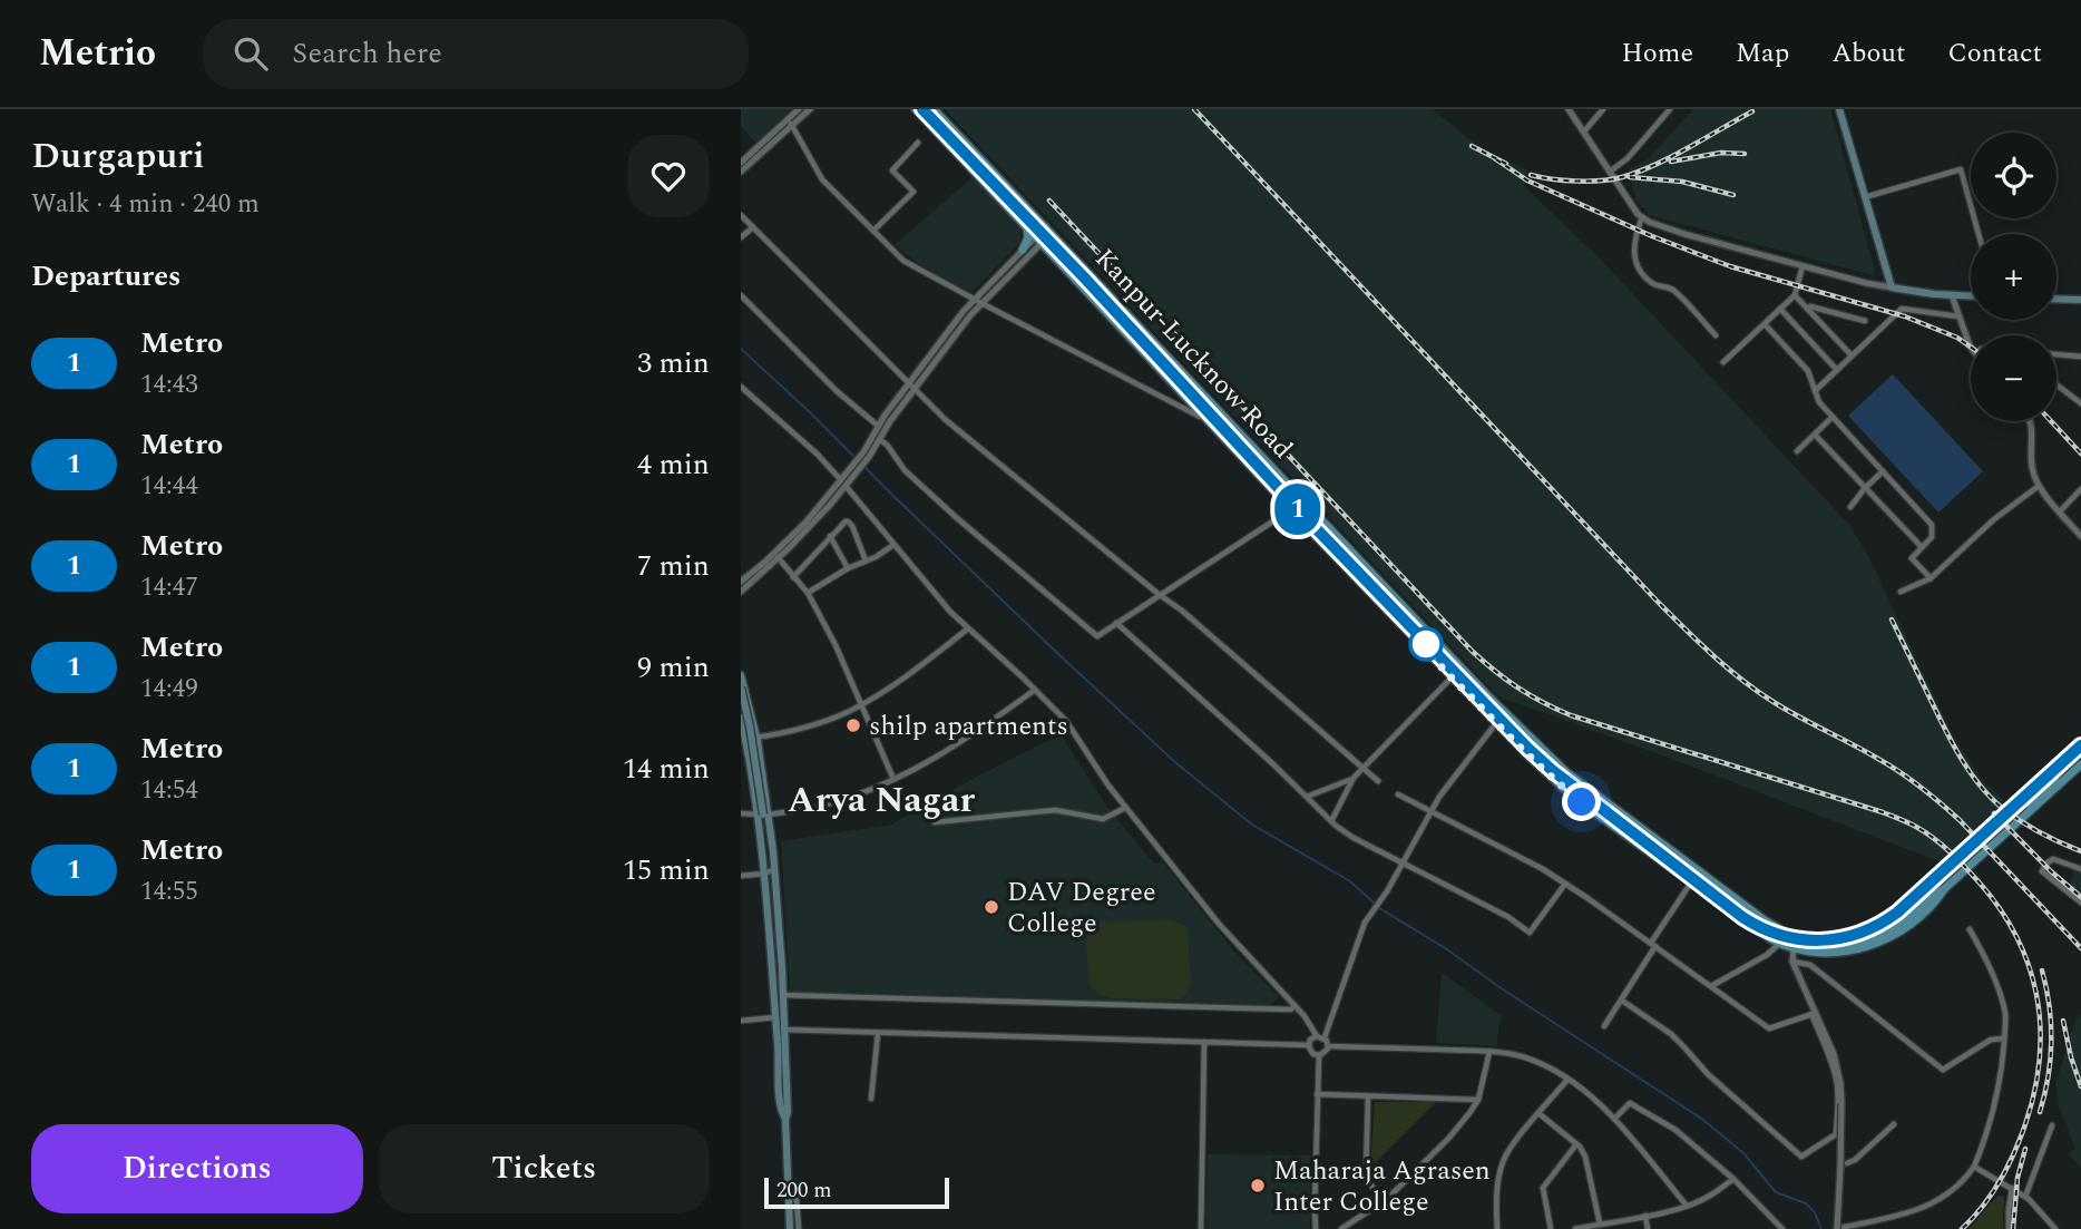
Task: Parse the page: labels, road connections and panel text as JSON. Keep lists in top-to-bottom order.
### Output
{
  "streets": {
    "main road": ["Kanpur-Lucknow Road"]
  },
  "districts": ["Arya Nagar"],
  "places": ["shilp apartments", "DAV Degree College", "Maharaja Agrasen Inter College"],
  "lines": ["metro line 1"],
  "scale_bar": "200 m",
  "page": {
    "header": "Metrio",
    "search": "Search here",
    "nav": [
      "Home",
      "Map",
      "About",
      "Contact"
    ],
    "heading": [
      ["Durgapuri", "Walk · 4 min · 240 m"],
      "Departures"
    ],
    "on_map": "1",
    "map_buttons": ["+", "−"],
    "list": [
      {
        "mark": "1",
        "name": "Metro",
        "note": "14:43",
        "value": "3 min"
      },
      {
        "mark": "1",
        "name": "Metro",
        "note": "14:44",
        "value": "4 min"
      },
      {
        "mark": "1",
        "name": "Metro",
        "note": "14:47",
        "value": "7 min"
      },
      {
        "mark": "1",
        "name": "Metro",
        "note": "14:49",
        "value": "9 min"
      },
      {
        "mark": "1",
        "name": "Metro",
        "note": "14:54",
        "value": "14 min"
      },
      {
        "mark": "1",
        "name": "Metro",
        "note": "14:55",
        "value": "15 min"
      }
    ],
    "buttons": ["Directions", "Tickets"],
    "scale": "200 m"
  }
}
